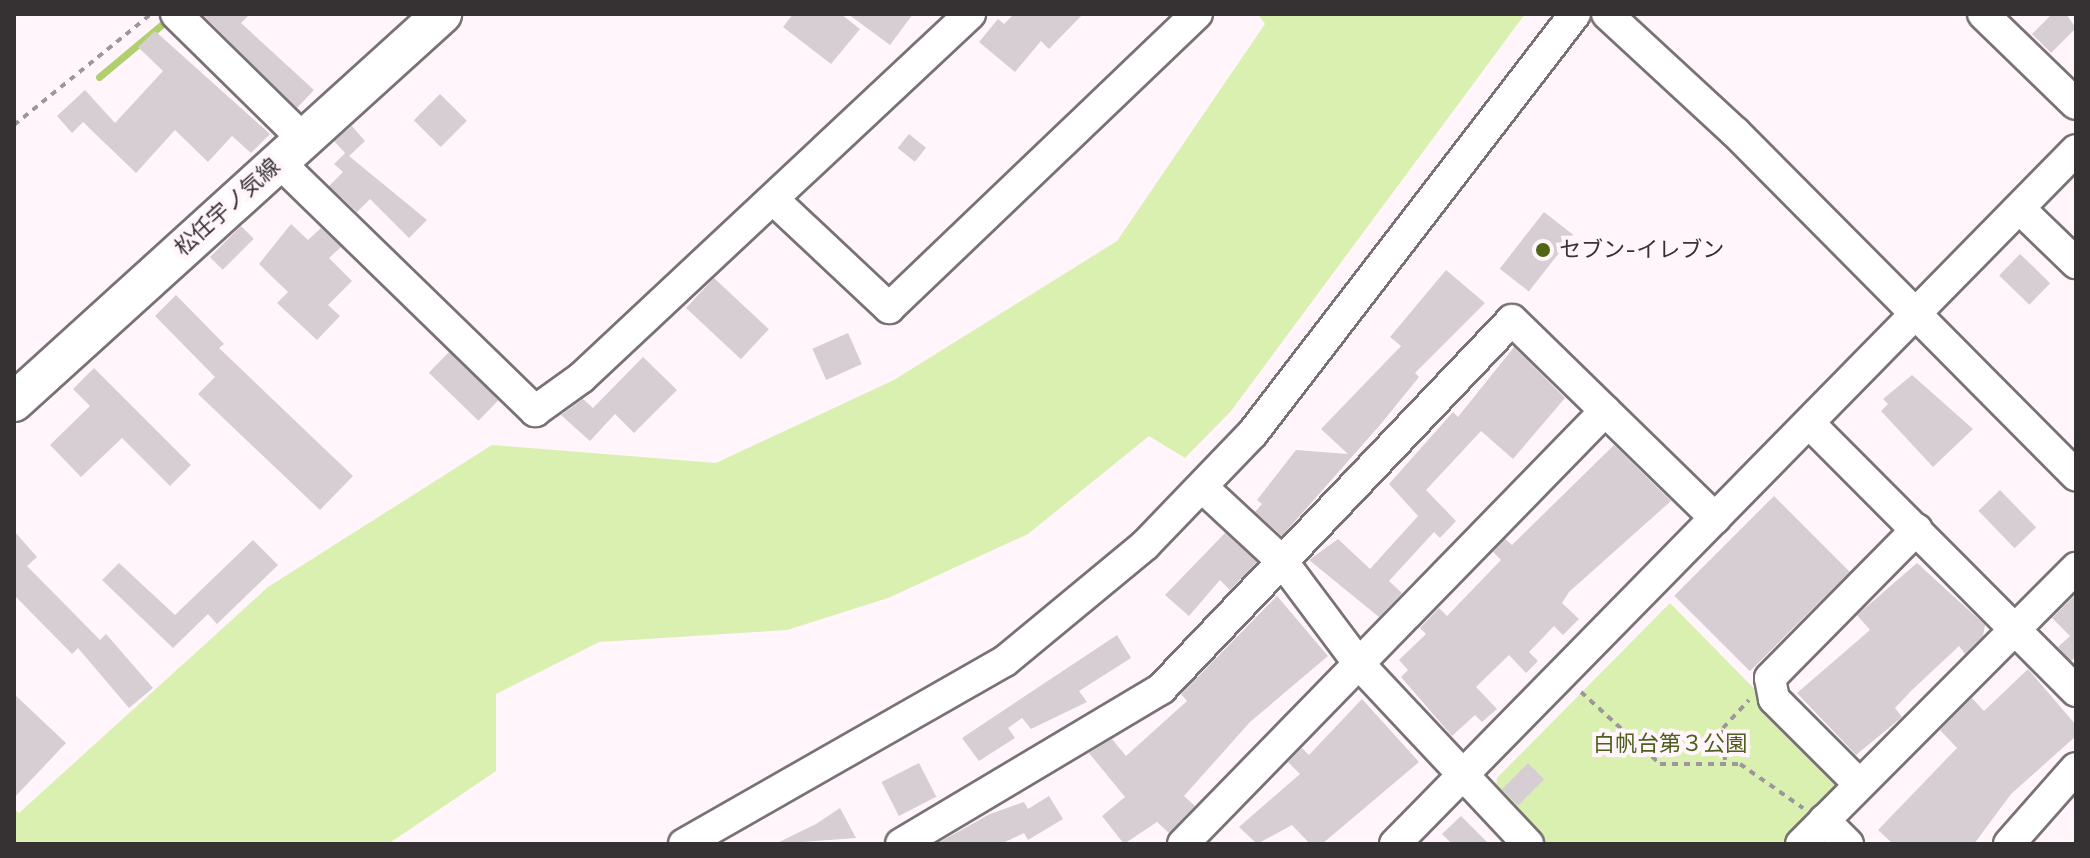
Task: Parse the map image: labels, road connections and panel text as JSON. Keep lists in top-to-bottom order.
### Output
{
  "streets": {
    "main road": ["松任宇ノ気線"]
  },
  "parks": ["白帆台第３公園"],
  "places": ["セブン-イレブン"]
}
